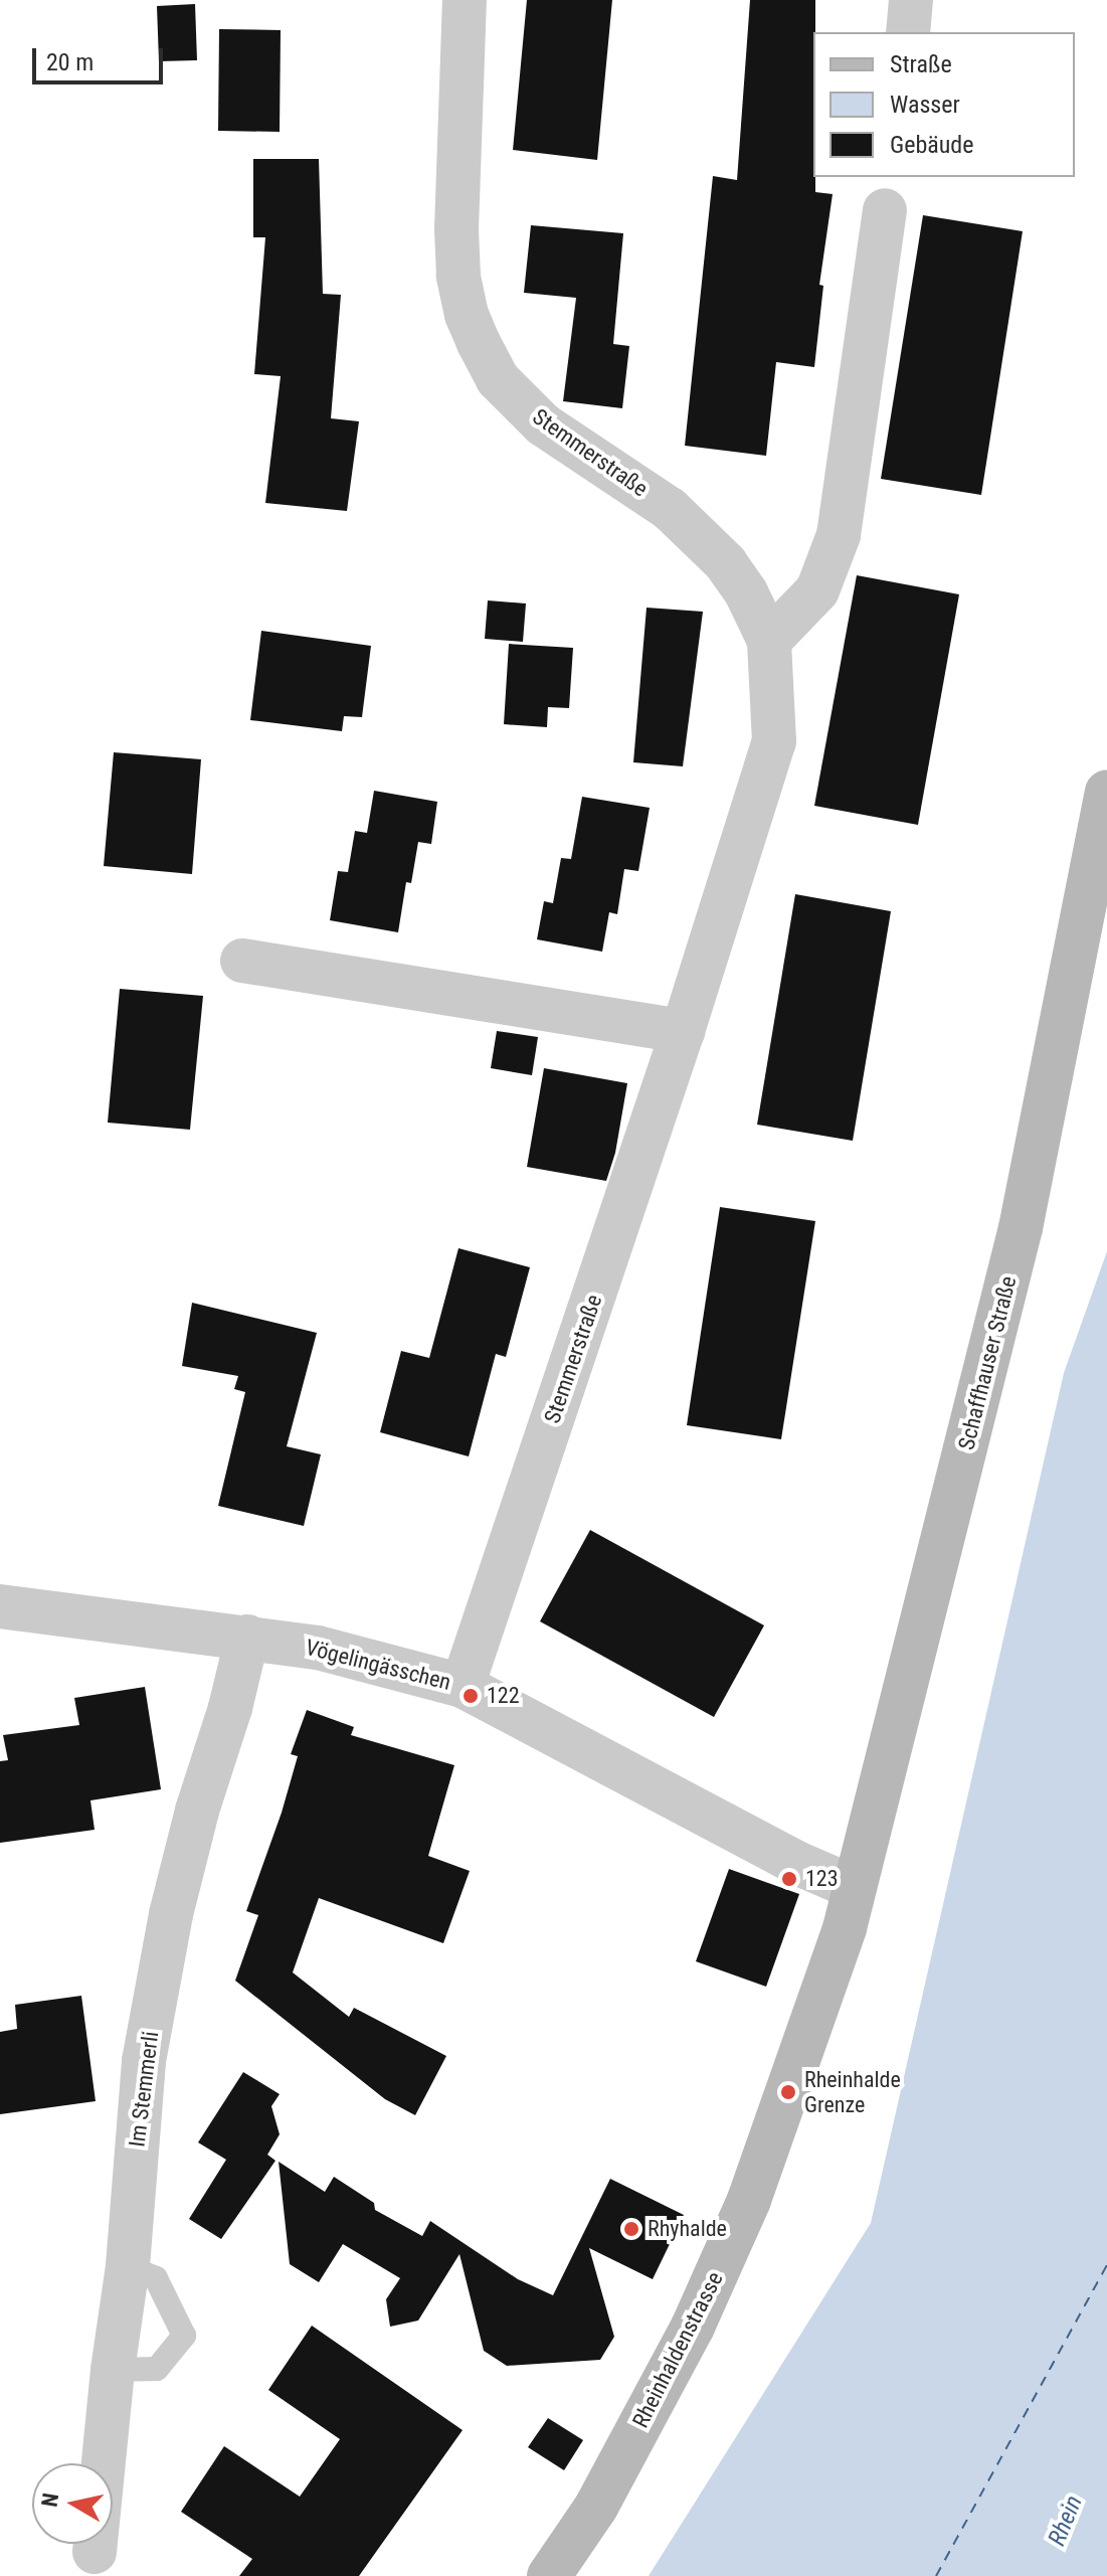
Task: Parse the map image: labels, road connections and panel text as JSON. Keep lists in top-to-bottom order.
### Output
{
  "streets": {
    "main road": ["Schaffhauser Straße", "Rheinhaldenstrasse"],
    "street": ["Stemmerstraße", "Vögelingässchen", "Im Stemmerli"]
  },
  "crossings": [
    ["Stemmerstraße", "Vögelingässchen"],
    ["Schaffhauser Straße", "Vögelingässchen"],
    ["Schaffhauser Straße", "Rheinhaldenstrasse"],
    ["Vögelingässchen", "Im Stemmerli"],
    ["Vögelingässchen", "Rheinhaldenstrasse"]
  ],
  "water": ["Rhein"],
  "places": [
    "122",
    "123",
    "Rheinhalde Grenze",
    "Rhyhalde"
  ],
  "legend": ["Straße", "Wasser", "Gebäude"],
  "scale_bar": "20 m",
  "north": "left"
}
